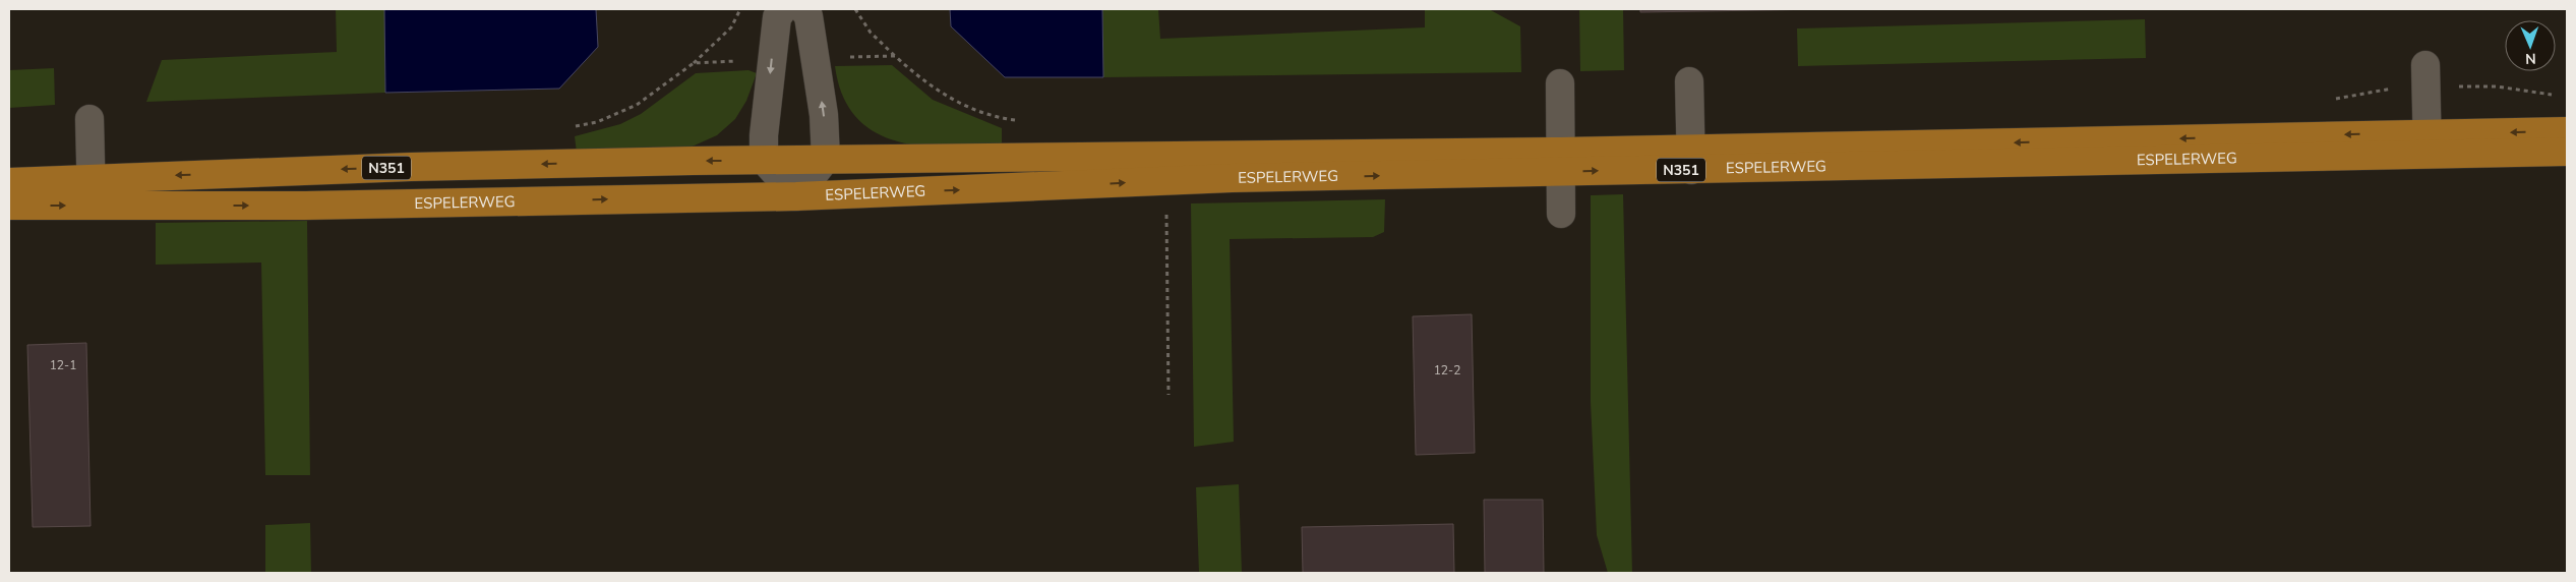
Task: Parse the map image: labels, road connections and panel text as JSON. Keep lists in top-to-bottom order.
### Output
{
  "streets": {
    "main road": ["ESPELERWEG", "N351"]
  },
  "house_numbers": ["12-1", "12-2"],
  "north": "bottom"
}
